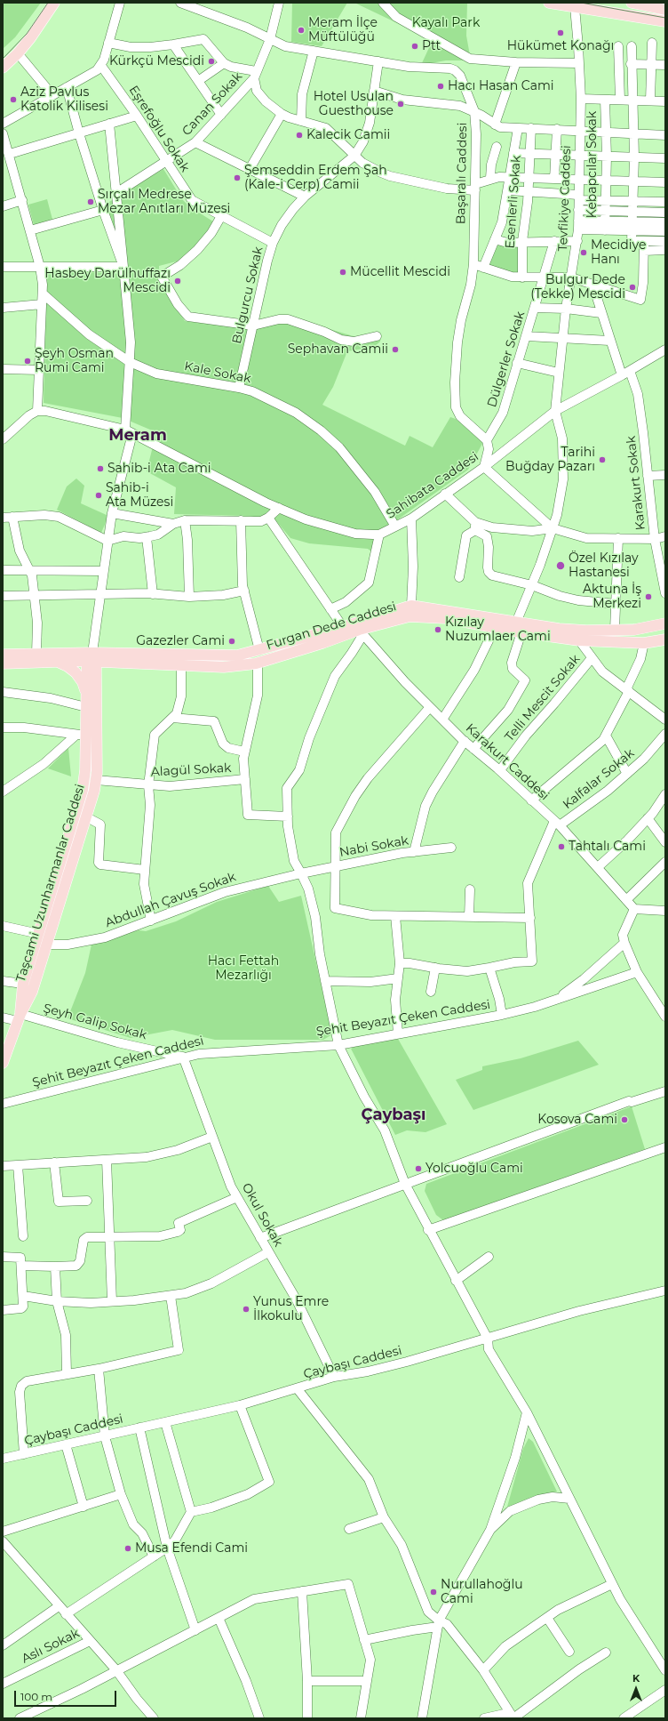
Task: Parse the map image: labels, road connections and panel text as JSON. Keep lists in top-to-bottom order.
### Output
{
  "streets": {
    "main road": ["Furgan Dede Caddesi", "Taşcami Uzunharmanlar Caddesi"],
    "street": [
      "Canan Sokak",
      "Eşrefoğlu Sokak",
      "Kebapcılar Sokak",
      "Başaralı Caddesi",
      "Tevfikiye Caddesi",
      "Esenlerli Sokak",
      "Bulgurcu Sokak",
      "Dülgerler Sokak",
      "Kale Sokak",
      "Karakurt Sokak",
      "Sahibata Caddesi",
      "Telli Mescit Sokak",
      "Karakurt Caddesi",
      "Alagül Sokak",
      "Kalfalar Sokak",
      "Nabi Sokak",
      "Abdullah Çavuş Sokak",
      "Şehit Beyazıt Çeken Caddesi",
      "Şeyh Galip Sokak",
      "Okul Sokak",
      "Çaybaşı Caddesi",
      "Aslı Sokak"
    ]
  },
  "crossings": [
    ["Canan Sokak", "Eşrefoğlu Sokak"],
    ["Eşrefoğlu Sokak", "Bulgurcu Sokak"],
    ["Başaralı Caddesi", "Dülgerler Sokak"],
    ["Tevfikiye Caddesi", "Sahibata Caddesi"],
    ["Tevfikiye Caddesi", "Furgan Dede Caddesi"],
    ["Bulgurcu Sokak", "Kale Sokak"],
    ["Kale Sokak", "Sahibata Caddesi"],
    ["Kale Sokak", "Taşcami Uzunharmanlar Caddesi"],
    ["Karakurt Sokak", "Sahibata Caddesi"],
    ["Sahibata Caddesi", "Taşcami Uzunharmanlar Caddesi"],
    ["Furgan Dede Caddesi", "Karakurt Caddesi"],
    ["Furgan Dede Caddesi", "Taşcami Uzunharmanlar Caddesi"],
    ["Telli Mescit Sokak", "Karakurt Caddesi"],
    ["Karakurt Caddesi", "Kalfalar Sokak"],
    ["Alagül Sokak", "Taşcami Uzunharmanlar Caddesi"],
    ["Nabi Sokak", "Abdullah Çavuş Sokak"],
    ["Taşcami Uzunharmanlar Caddesi", "Abdullah Çavuş Sokak"],
    ["Taşcami Uzunharmanlar Caddesi", "Şeyh Galip Sokak"],
    ["Şehit Beyazıt Çeken Caddesi", "Şeyh Galip Sokak"],
    ["Şehit Beyazıt Çeken Caddesi", "Okul Sokak"],
    ["Şeyh Galip Sokak", "Okul Sokak"],
    ["Okul Sokak", "Çaybaşı Caddesi"]
  ],
  "districts": ["Meram", "Çaybaşı"],
  "parks": ["Kayalı Park", "Hacı Fettah Mezarlığı"],
  "places": [
    "Meram İlçe Müftülüğü",
    "Hükümet Konağı",
    "Ptt",
    "Kürkçü Mescidi",
    "Hacı Hasan Cami",
    "Aziz Pavlus Katolik Kilisesi",
    "Hotel Usulan Guesthouse",
    "Kalecik Camii",
    "Şemseddin Erdem Şah (Kale-i Cerp) Camii",
    "Sırçalı Medrese Mezar Anıtları Müzesi",
    "Mecidiye Hanı",
    "Mücellit Mescidi",
    "Hasbey Darülhuffazı Mescidi",
    "Bulgur Dede (Tekke) Mescidi",
    "Sephavan Camii",
    "Şeyh Osman Rumi Cami",
    "Tarihi Buğday Pazarı",
    "Sahib-i Ata Cami",
    "Sahib-i Ata Müzesi",
    "Özel Kızılay Hastanesi",
    "Aktuna İş Merkezi",
    "Kızılay Nuzumlaer Cami",
    "Gazezler Cami",
    "Tahtalı Cami",
    "Kosova Cami",
    "Yolcuoğlu Cami",
    "Yunus Emre İlkokulu",
    "Musa Efendi Cami",
    "Nurullahoğlu Cami"
  ],
  "scale_bar": "100 m",
  "north": "top"
}
